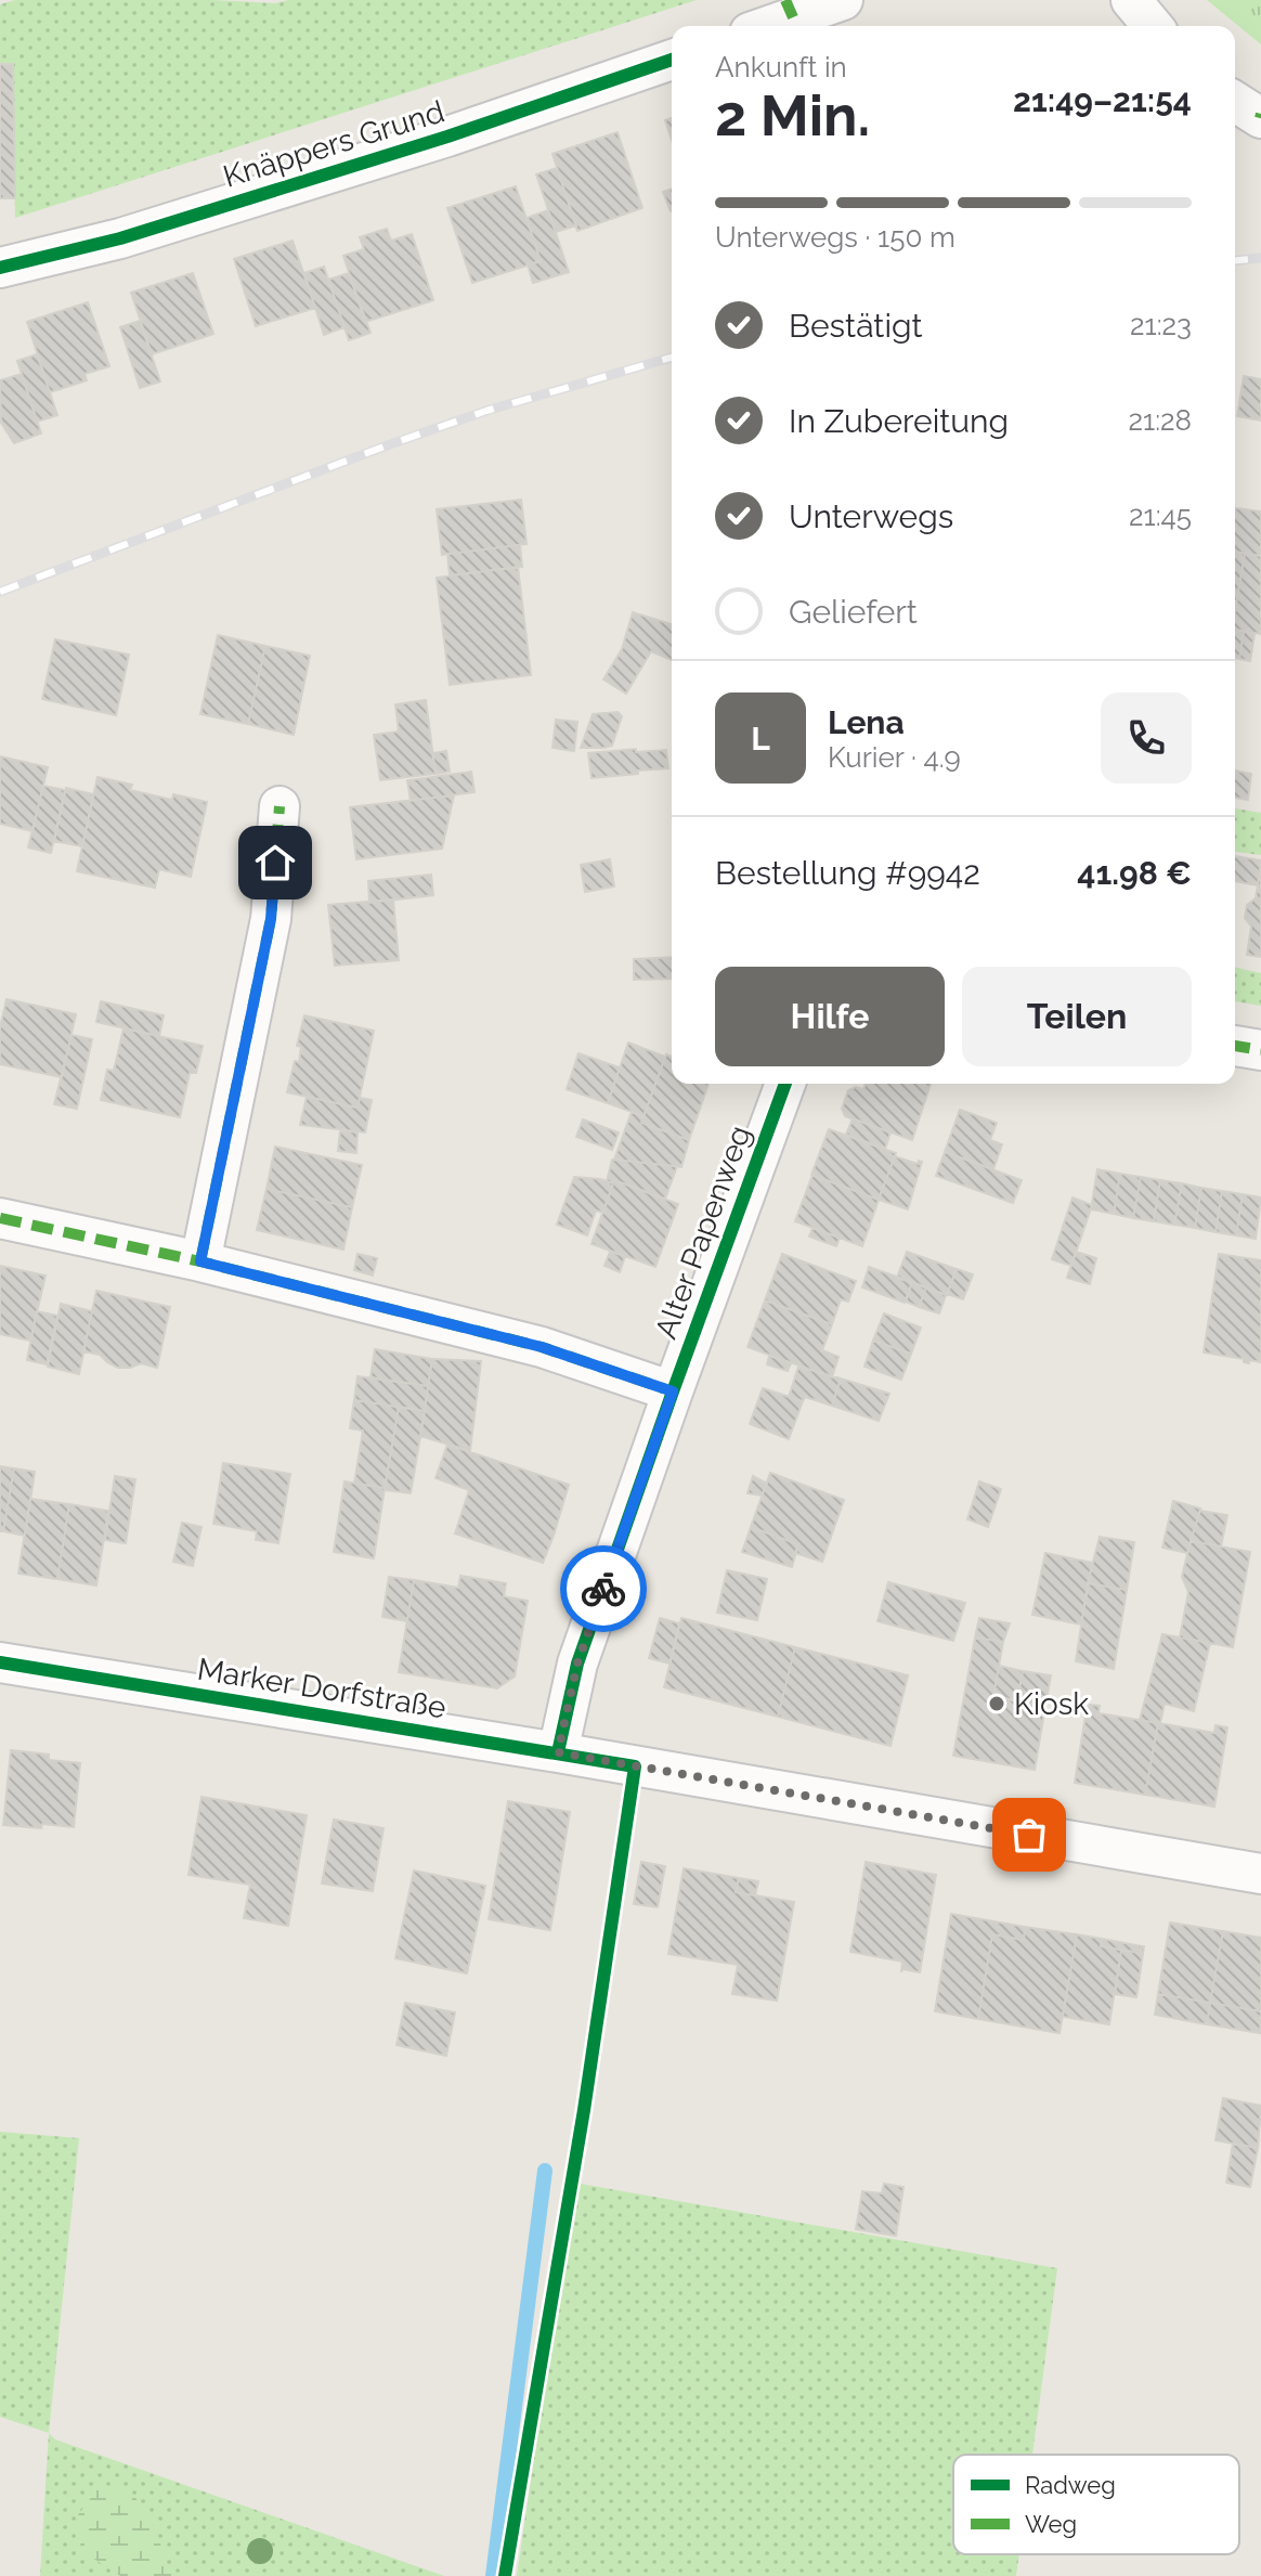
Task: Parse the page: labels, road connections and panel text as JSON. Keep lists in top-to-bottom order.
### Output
{
  "streets": {
    "street": ["Knäppers Grund", "Alter Papenweg", "Marker Dorfstraße"]
  },
  "crossings": [
    ["Alter Papenweg", "Marker Dorfstraße"]
  ],
  "places": ["Kiosk"],
  "legend": ["Radweg", "Weg"],
  "page": {
    "heading": ["2 Min.", "Ankunft in", "21:49–21:54"],
    "panel": [
      "Lena",
      "Kurier · 4.9",
      "Bestellung #9942",
      "41.98 €"
    ],
    "bar": "Unterwegs · 150 m",
    "list": [
      ["Bestätigt", "21:23"],
      ["In Zubereitung", "21:28"],
      ["Unterwegs", "21:45"],
      "Geliefert"
    ],
    "round": "L",
    "buttons": ["Hilfe", "Teilen"]
  }
}
